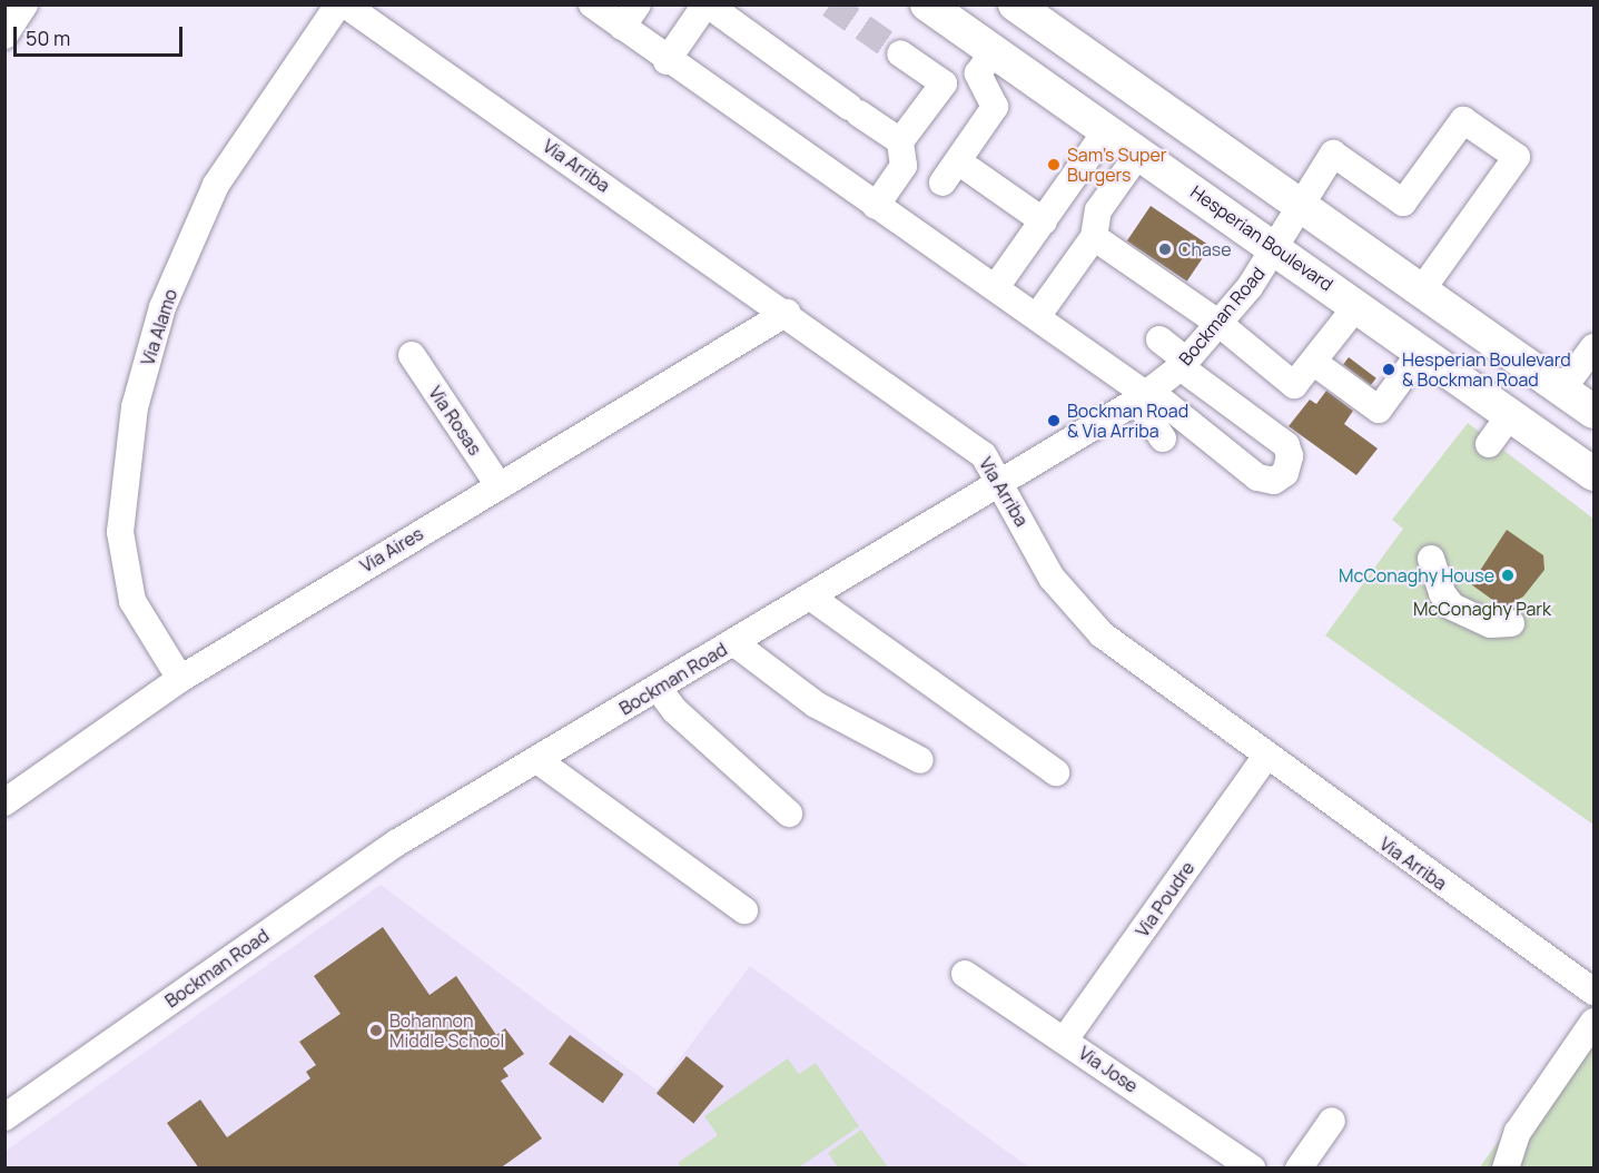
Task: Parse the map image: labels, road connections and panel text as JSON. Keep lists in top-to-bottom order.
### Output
{
  "streets": {
    "main road": ["Hesperian Boulevard"],
    "street": [
      "Via Arriba",
      "Bockman Road",
      "Via Alamo",
      "Via Rosas",
      "Via Aires",
      "Via Poudre",
      "Via Jose"
    ]
  },
  "crossings": [
    ["Via Arriba", "Bockman Road"],
    ["Via Arriba", "Via Aires"],
    ["Via Arriba", "Via Poudre"],
    ["Hesperian Boulevard", "Bockman Road"],
    ["Via Alamo", "Via Aires"],
    ["Via Rosas", "Via Aires"],
    ["Via Poudre", "Via Jose"]
  ],
  "parks": ["McConaghy Park"],
  "places": [
    "Sam's Super Burgers",
    "Chase",
    "Hesperian Boulevard & Bockman Road",
    "Bockman Road & Via Arriba",
    "McConaghy House",
    "Bohannon Middle School"
  ],
  "scale_bar": "50 m"
}
